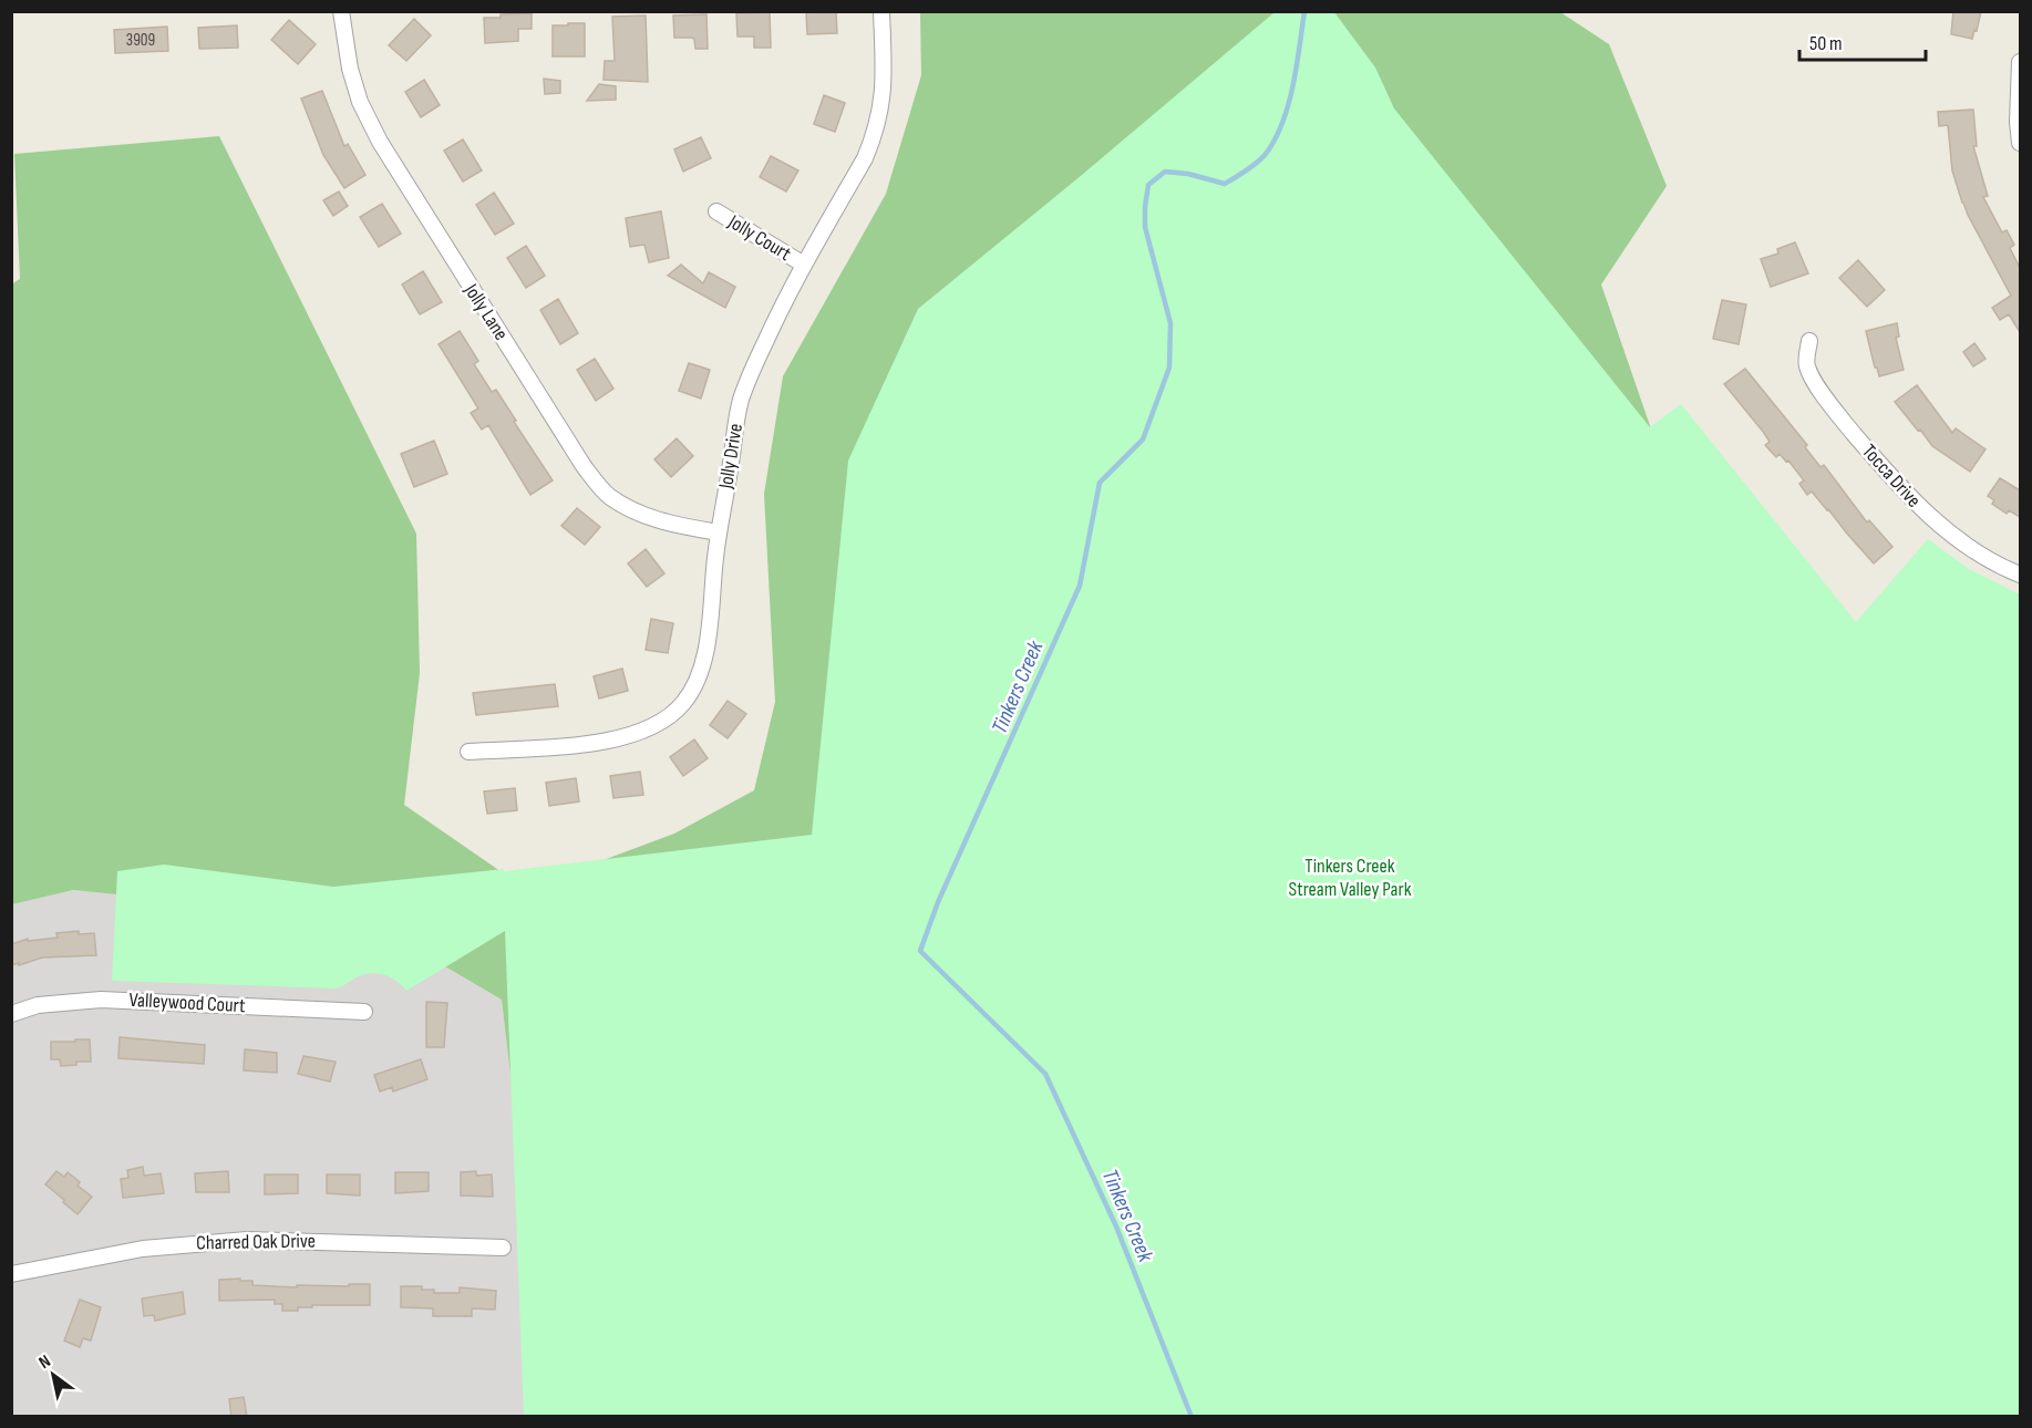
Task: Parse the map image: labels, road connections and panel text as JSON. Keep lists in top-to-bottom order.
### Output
{
  "streets": {
    "street": [
      "Jolly Court",
      "Jolly Lane",
      "Jolly Drive",
      "Tocca Drive",
      "Valleywood Court",
      "Charred Oak Drive"
    ]
  },
  "crossings": [
    ["Jolly Court", "Jolly Drive"],
    ["Jolly Lane", "Jolly Drive"]
  ],
  "water": ["Tinkers Creek"],
  "parks": ["Tinkers Creek Stream Valley Park"],
  "house_numbers": ["3909"],
  "scale_bar": "50 m",
  "north": "top left"
}
